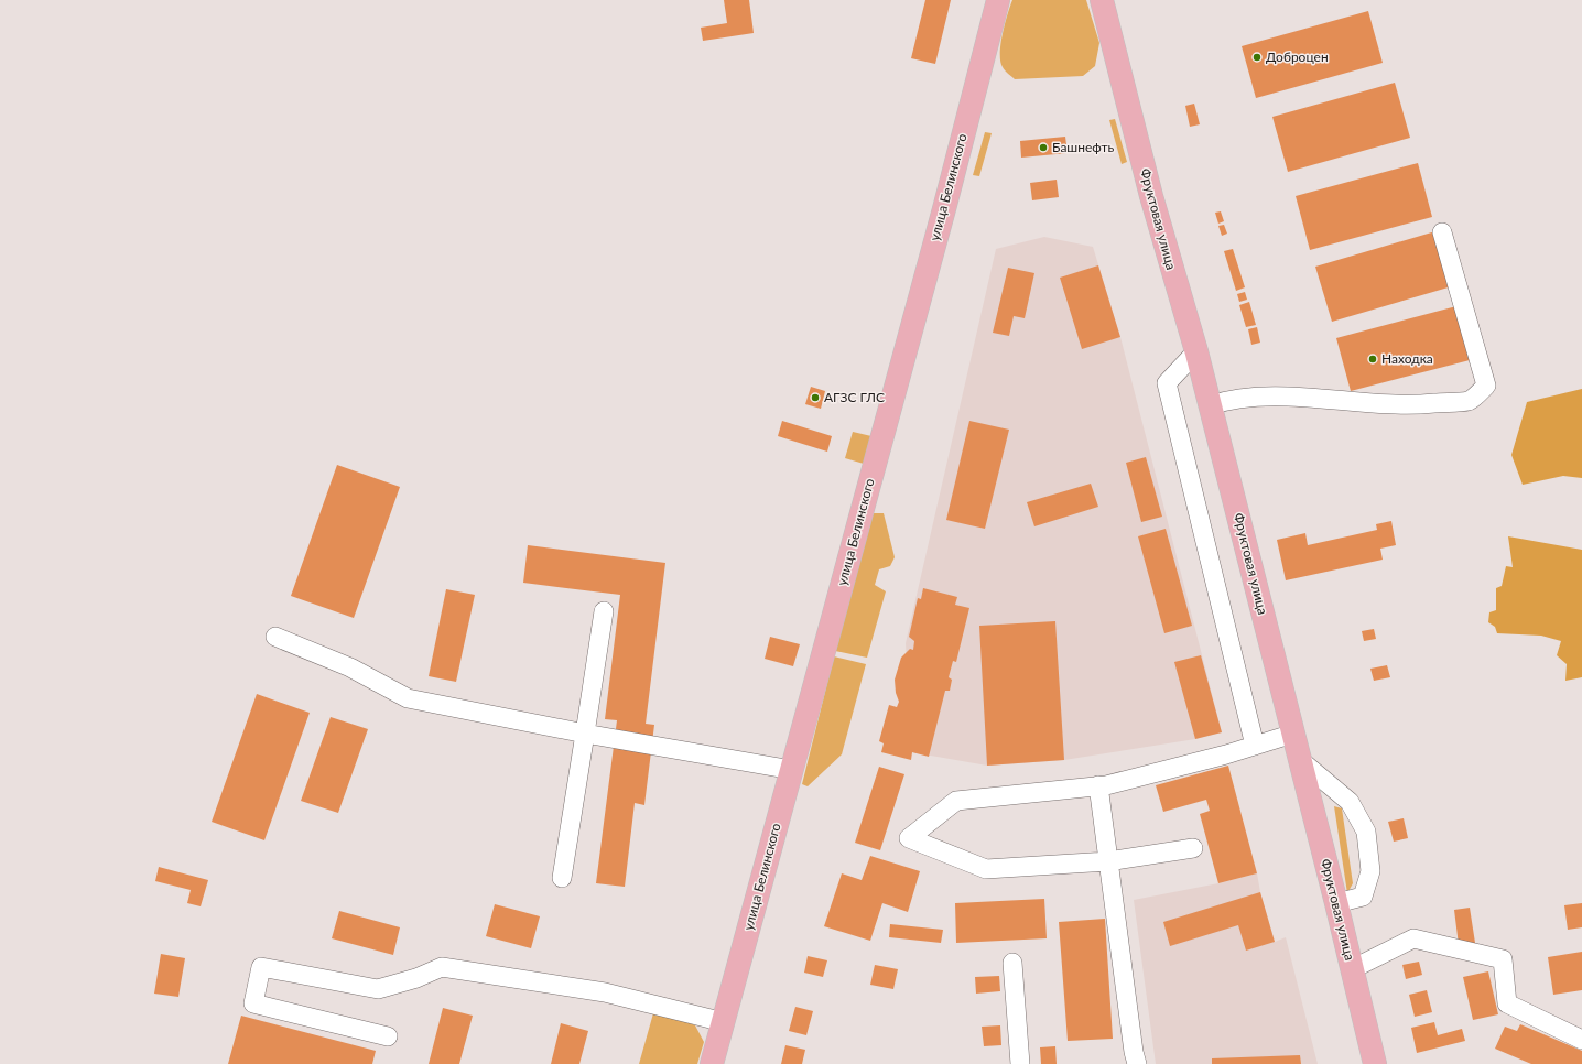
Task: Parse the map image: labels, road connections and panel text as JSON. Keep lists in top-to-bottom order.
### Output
{
  "streets": {
    "main road": ["улица Белинского", "Фруктовая улица"]
  },
  "places": [
    "Доброцен",
    "Башнефть",
    "Находка",
    "АГЗС ГЛС"
  ]
}
